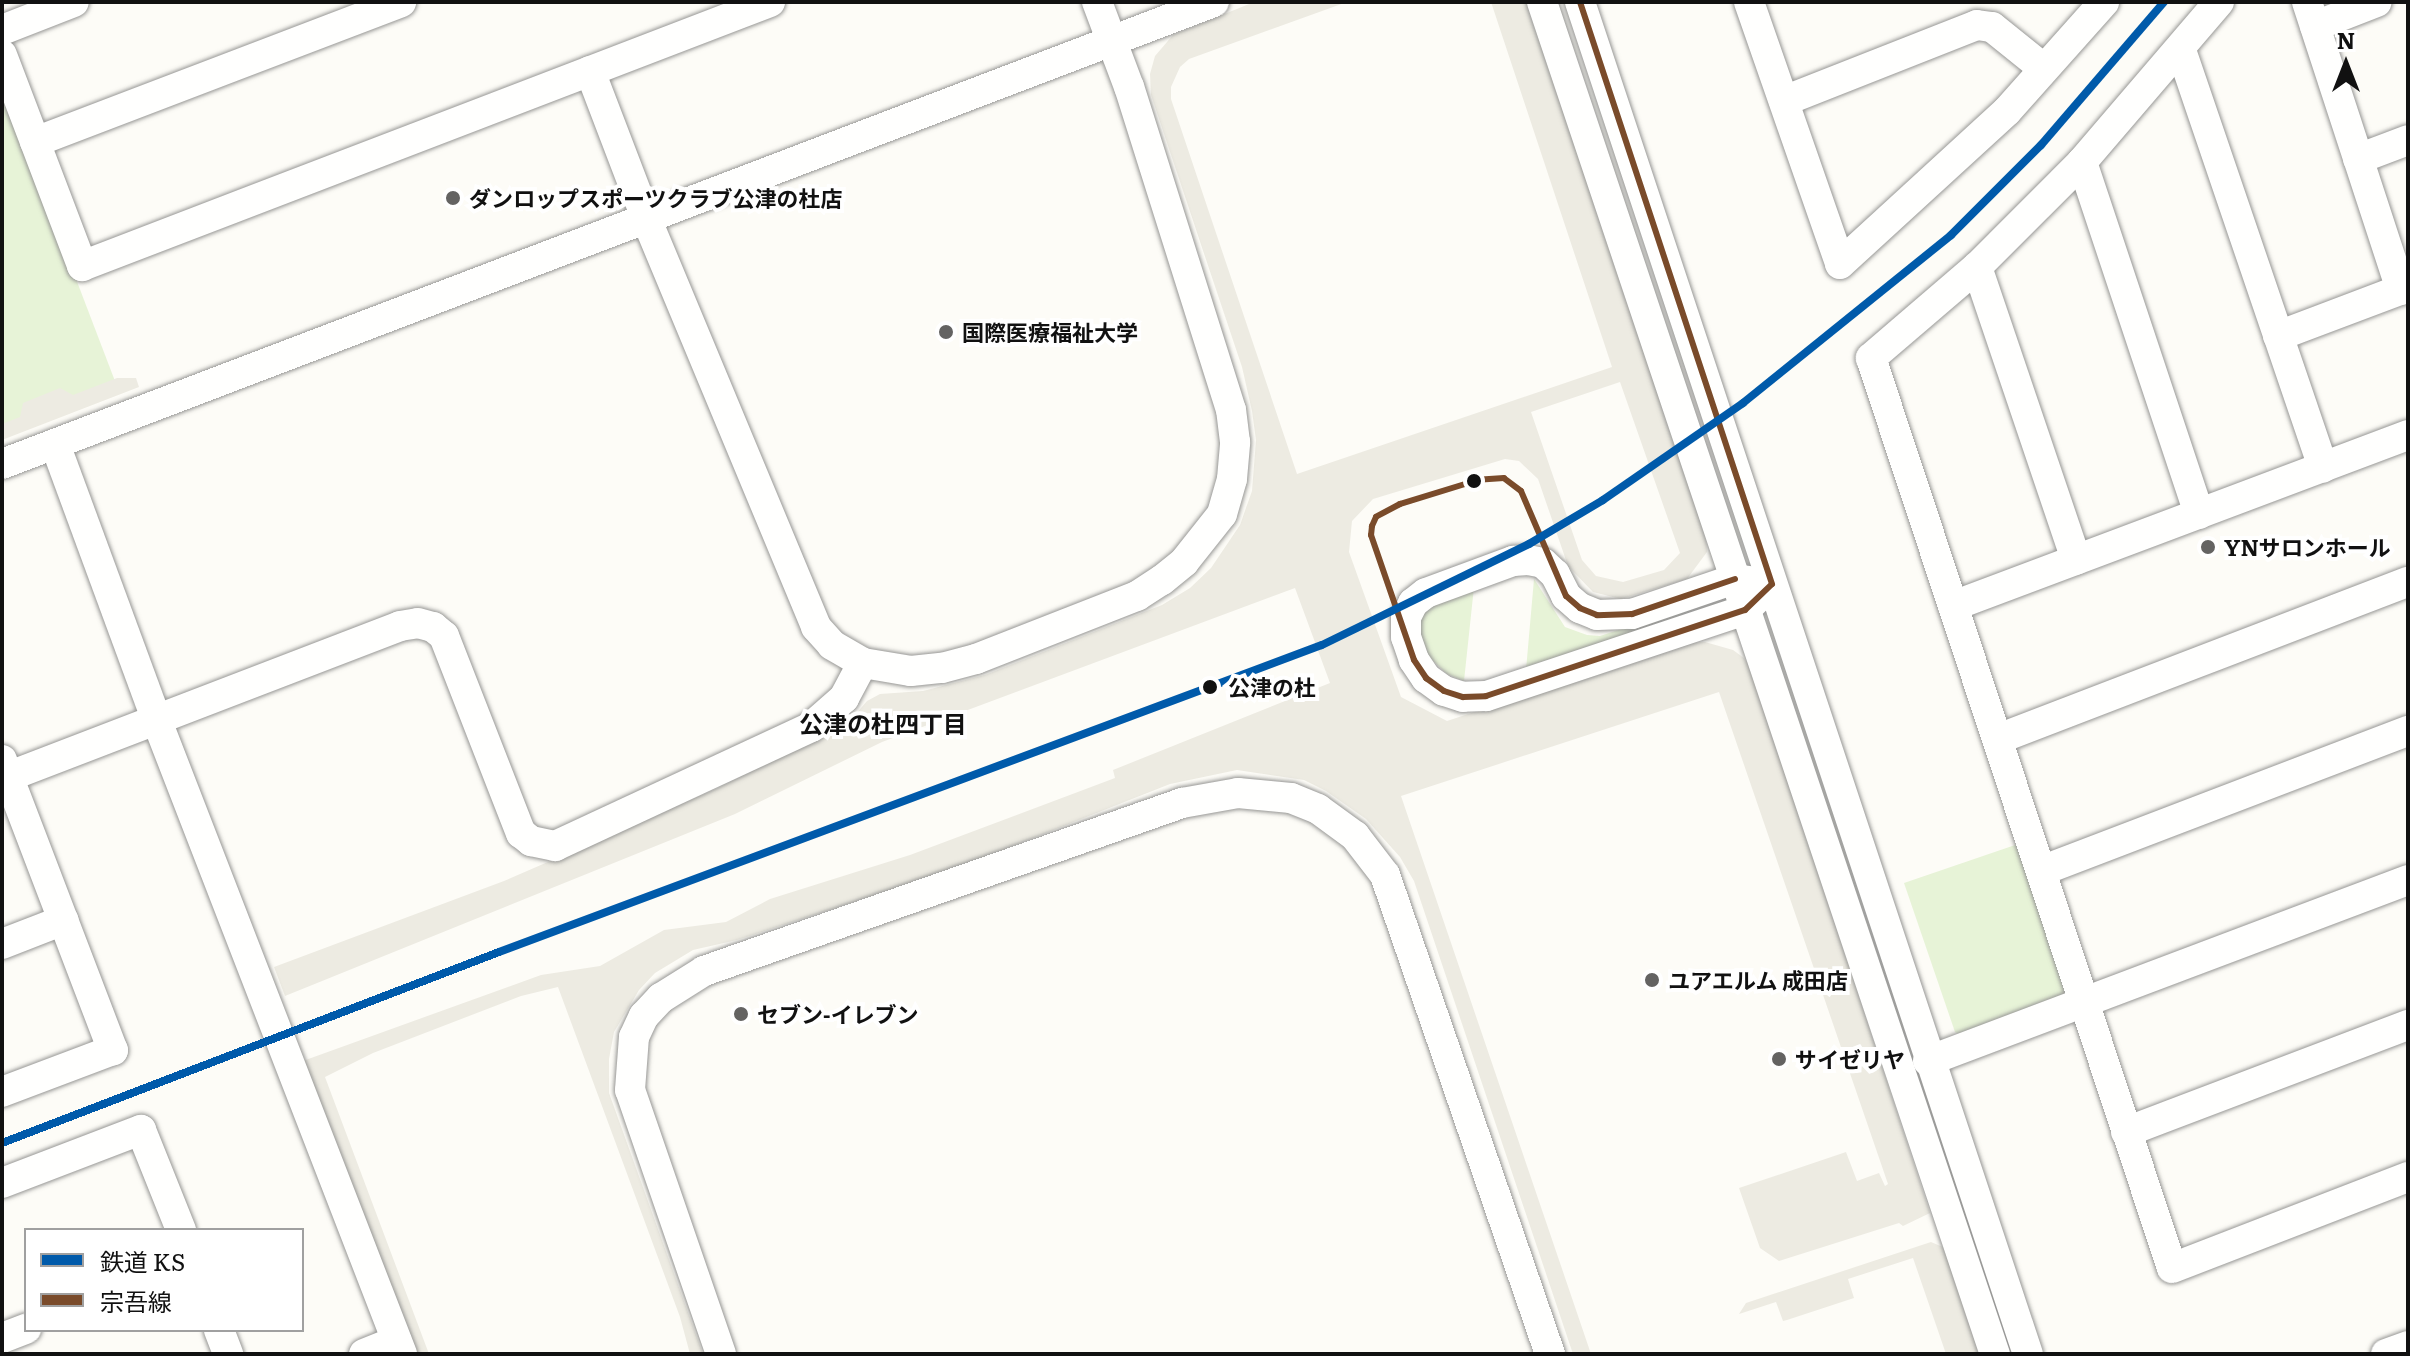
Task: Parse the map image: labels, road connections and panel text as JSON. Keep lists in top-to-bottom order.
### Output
{
  "districts": ["公津の杜四丁目"],
  "places": [
    "ダンロップスポーツクラブ公津の杜店",
    "国際医療福祉大学",
    "YNサロンホール",
    "公津の杜",
    "ユアエルム 成田店",
    "セブン-イレブン",
    "サイゼリヤ"
  ],
  "lines": ["rail line KS", "transit line 宗吾線"],
  "legend": ["鉄道 KS", "宗吾線"],
  "north": "top"
}
